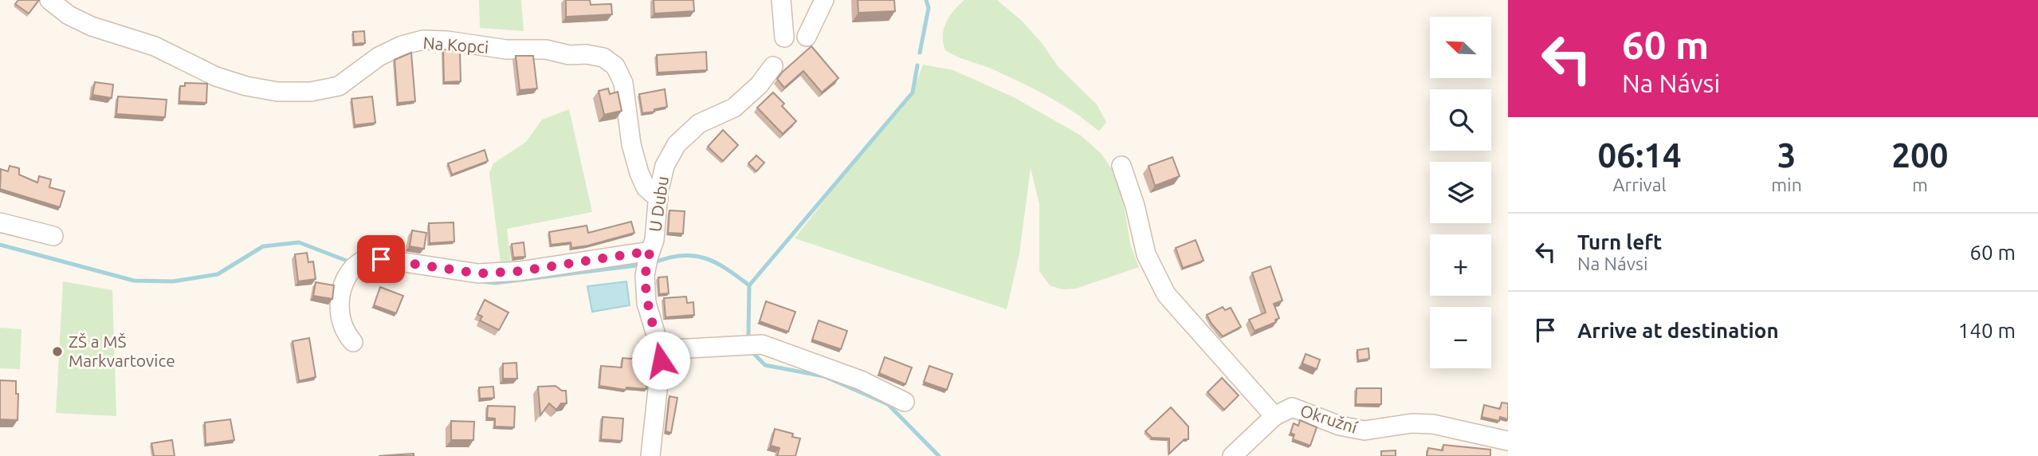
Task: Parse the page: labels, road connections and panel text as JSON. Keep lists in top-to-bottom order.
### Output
{
  "streets": {
    "street": ["Na Kopci", "U Dubu", "Okružní"]
  },
  "crossings": [
    ["Na Kopci", "U Dubu"]
  ],
  "places": ["ZŠ a MŠ Markvartovice"],
  "north": "top left",
  "page": {
    "turn": ["60 m", "Na Návsi"],
    "map_buttons": ["+", "−"],
    "eta": [
      "06:14",
      "Arrival",
      "3",
      "min",
      "200",
      "m"
    ],
    "list": [
      {
        "name": "Turn left",
        "note": "Na Návsi",
        "value": "60 m"
      },
      {
        "name": "Arrive at destination",
        "value": "140 m"
      }
    ]
  }
}
